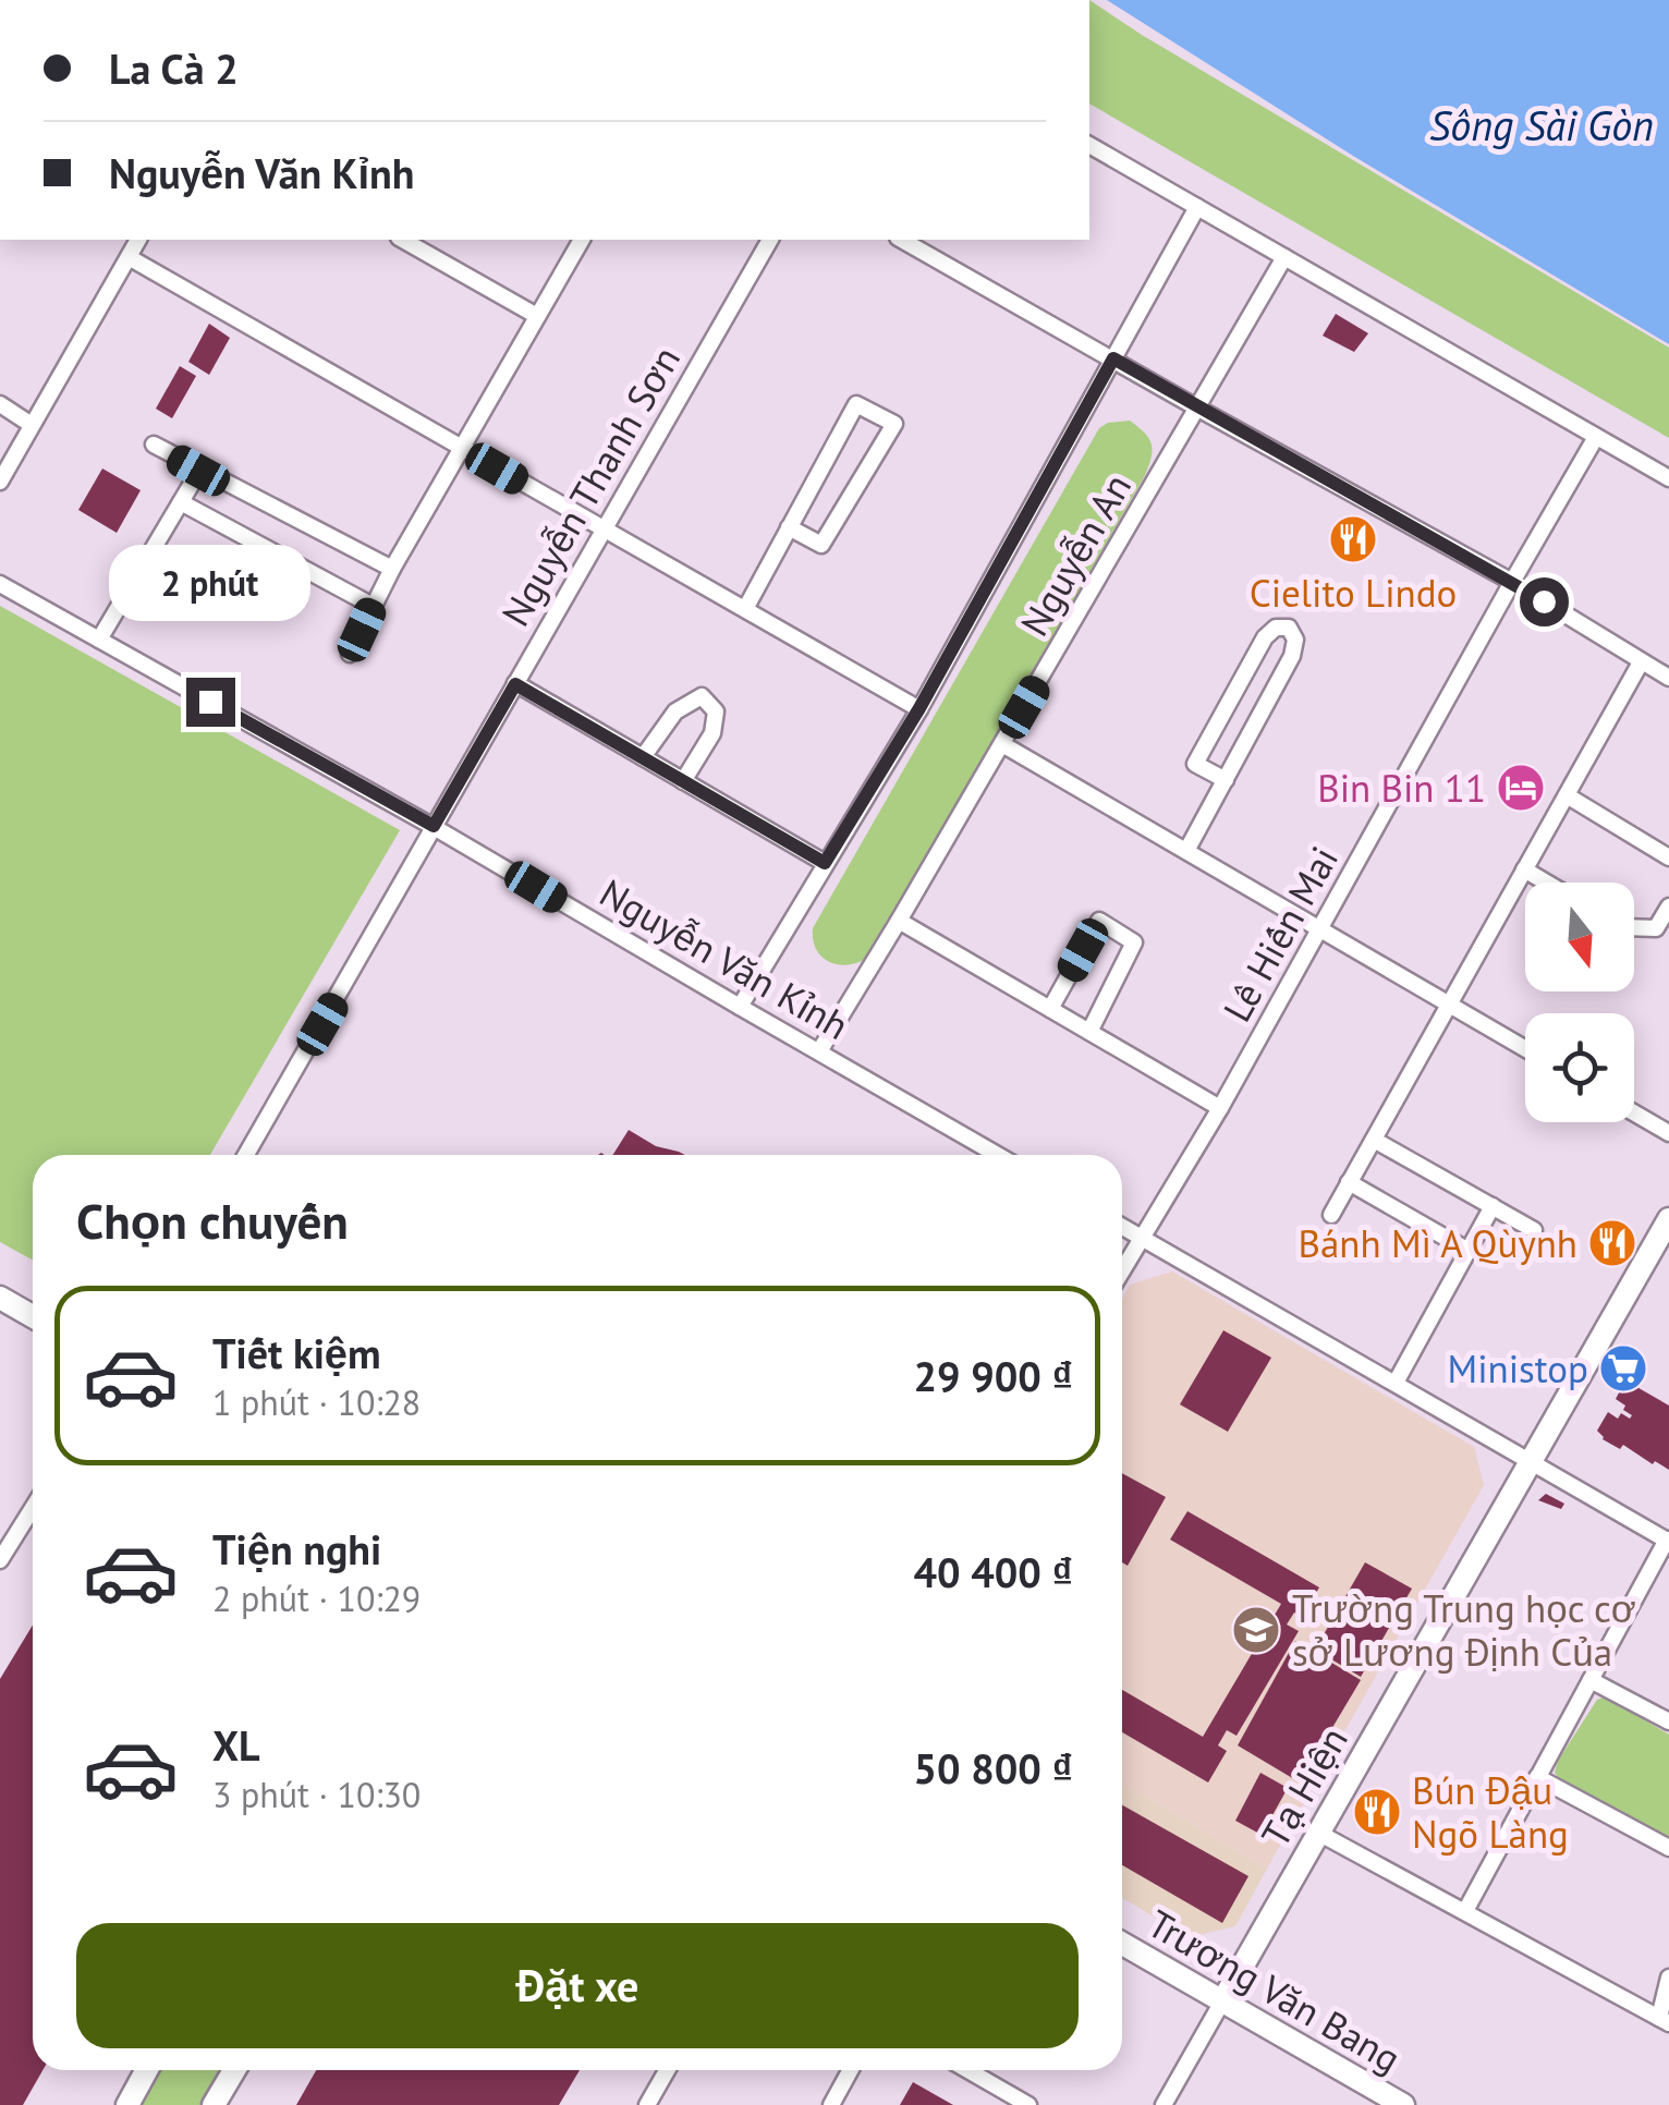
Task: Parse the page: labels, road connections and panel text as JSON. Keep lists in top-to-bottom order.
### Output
{
  "streets": {
    "street": [
      "Nguyễn Thanh Sơn",
      "Nguyễn An",
      "Lê Hiến Mai",
      "Nguyễn Văn Kỉnh",
      "Tạ Hiện",
      "Trương Văn Bang"
    ]
  },
  "crossings": [
    ["Nguyễn Thanh Sơn", "Nguyễn Văn Kỉnh"],
    ["Nguyễn An", "Nguyễn Văn Kỉnh"],
    ["Tạ Hiện", "Trương Văn Bang"]
  ],
  "water": ["Sông Sài Gòn"],
  "places": {
    "restaurant": ["Cielito Lindo", "Bánh Mì A Qùynh", "Bún Đậu Ngõ Làng"],
    "hotel": ["Bin Bin 11"],
    "supermarket": ["Ministop"],
    "school or university": ["Trường Trung học cơ sở Lương Định Của"]
  },
  "north": "bottom",
  "page": {
    "banner": ["La Cà 2", "Nguyễn Văn Kỉnh"],
    "bubble": "2 phút",
    "heading": "Chọn chuyến",
    "list": [
      {
        "name": "Tiết kiệm",
        "note": "1 phút · 10:28",
        "value": "29 900 ₫"
      },
      {
        "name": "Tiện nghi",
        "note": "2 phút · 10:29",
        "value": "40 400 ₫"
      },
      {
        "name": "XL",
        "note": "3 phút · 10:30",
        "value": "50 800 ₫"
      }
    ],
    "buttons": "Đặt xe"
  }
}
